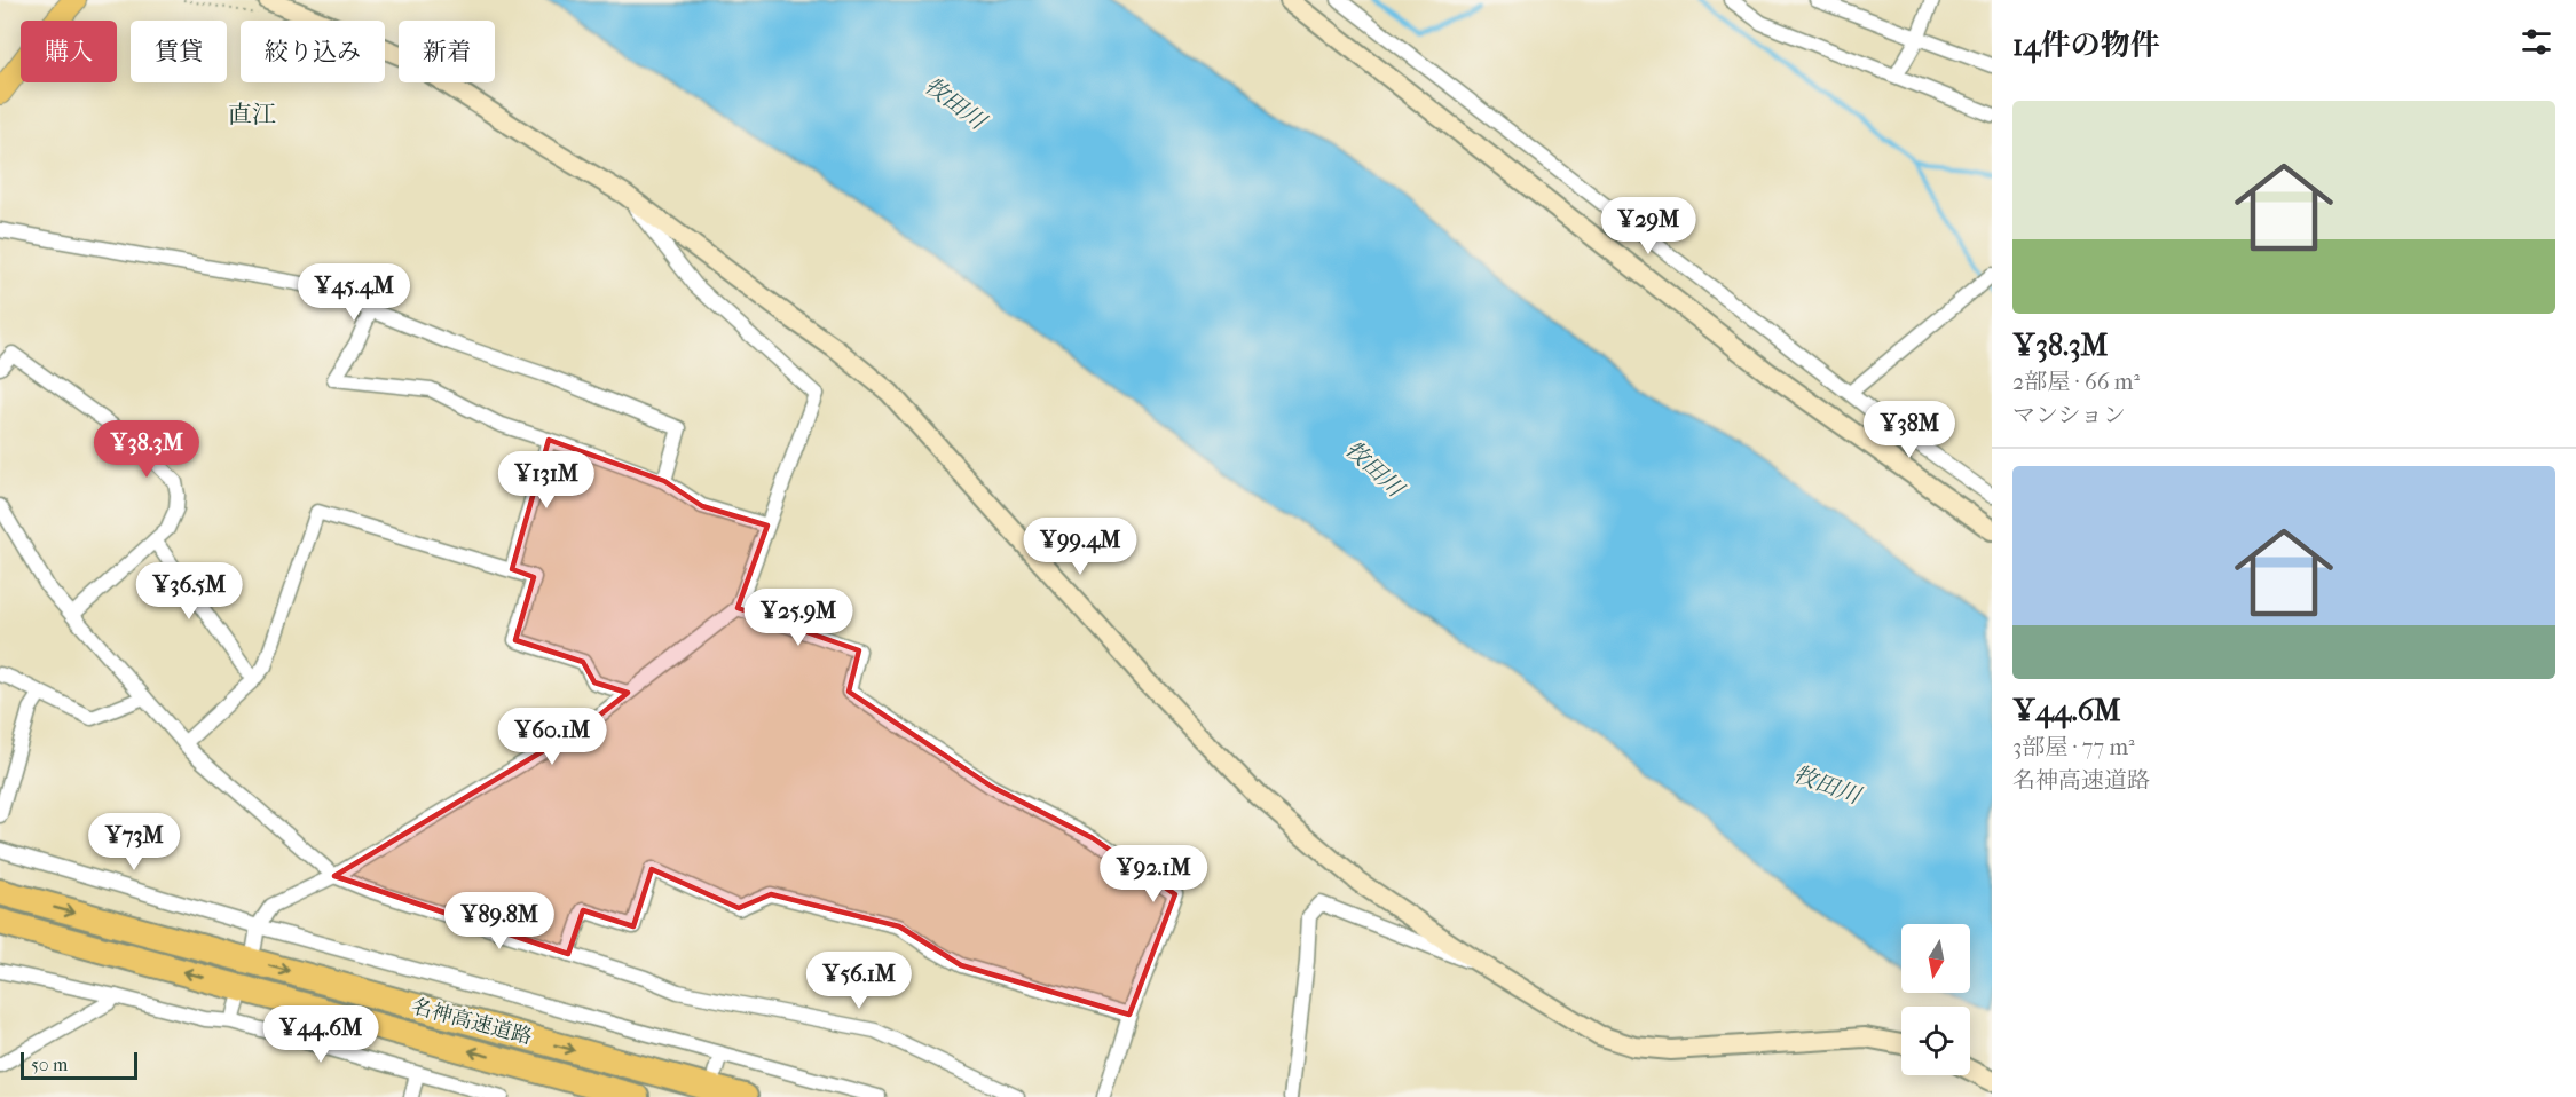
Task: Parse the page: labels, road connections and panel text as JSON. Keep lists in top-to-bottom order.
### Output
{
  "streets": {
    "highway": ["名神高速道路"]
  },
  "districts": ["直江"],
  "water": ["牧田川"],
  "scale_bar": "50 m",
  "north": "bottom",
  "page": {
    "heading": "14件の物件",
    "chip": [
      "購入",
      "賃貸",
      "絞り込み",
      "新着"
    ],
    "list": [
      {
        "name": "¥38.3M",
        "note": "2部屋 · 66 m² · マンション"
      },
      {
        "name": "¥44.6M",
        "note": "3部屋 · 77 m² · 名神高速道路"
      }
    ],
    "price": [
      "¥29M",
      "¥45.4M",
      "¥38M",
      "¥38.3M",
      "¥131M",
      "¥99.4M",
      "¥36.5M",
      "¥25.9M",
      "¥60.1M",
      "¥73M",
      "¥92.1M",
      "¥89.8M",
      "¥56.1M",
      "¥44.6M"
    ],
    "scale": "50 m"
  }
}
